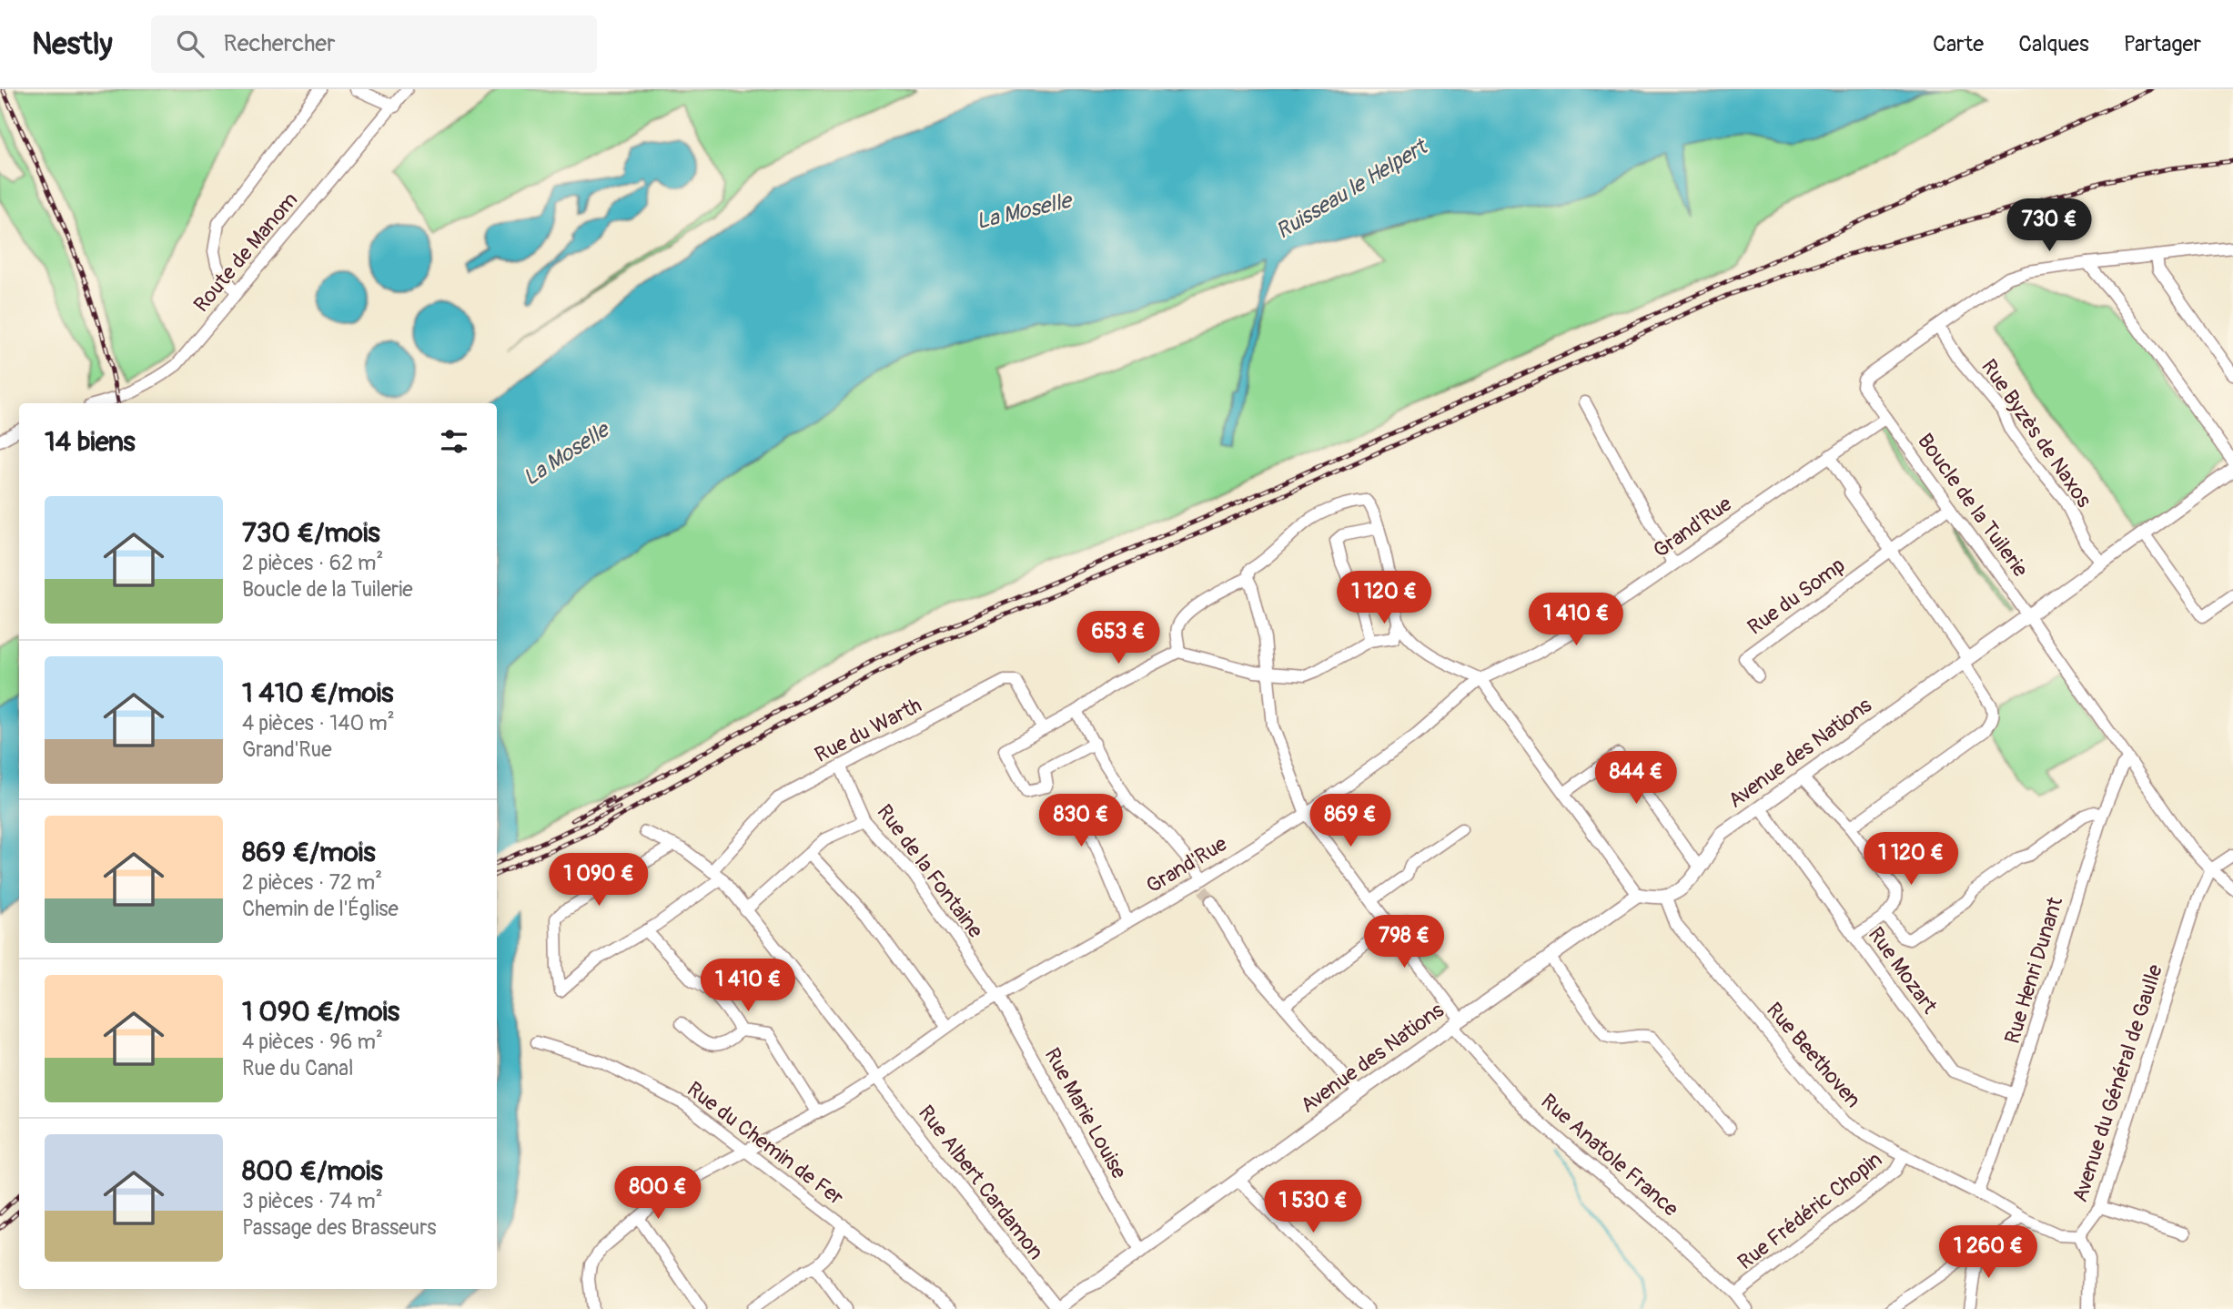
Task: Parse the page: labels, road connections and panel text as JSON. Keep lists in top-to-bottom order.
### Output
{
  "streets": {
    "main road": ["Avenue des Nations"],
    "street": [
      "Route de Manom",
      "Rue Byzès de Naxos",
      "Boucle de la Tuilerie",
      "Grand'Rue",
      "Rue du Somp",
      "Rue du Warth",
      "Rue de la Fontaine",
      "Rue Mozart",
      "Rue Henri Dunant",
      "Rue Beethoven",
      "Avenue du Général de Gaulle",
      "Rue Marie Louise",
      "Rue du Chemin de Fer",
      "Rue Anatole France",
      "Rue Albert Cardamon",
      "Rue Frédéric Chopin"
    ]
  },
  "crossings": [
    ["Rue Byzès de Naxos", "Boucle de la Tuilerie"],
    ["Rue Byzès de Naxos", "Avenue des Nations"],
    ["Boucle de la Tuilerie", "Rue du Somp"],
    ["Boucle de la Tuilerie", "Avenue des Nations"],
    ["Grand'Rue", "Rue de la Fontaine"],
    ["Grand'Rue", "Rue Marie Louise"],
    ["Grand'Rue", "Rue du Chemin de Fer"],
    ["Grand'Rue", "Rue Anatole France"],
    ["Grand'Rue", "Rue Albert Cardamon"],
    ["Rue du Warth", "Rue de la Fontaine"],
    ["Rue du Warth", "Rue Albert Cardamon"],
    ["Avenue des Nations", "Rue Mozart"],
    ["Avenue des Nations", "Rue Beethoven"],
    ["Avenue des Nations", "Rue Marie Louise"],
    ["Avenue des Nations", "Rue Anatole France"],
    ["Avenue des Nations", "Rue Albert Cardamon"],
    ["Rue de la Fontaine", "Rue Marie Louise"],
    ["Rue Mozart", "Rue Henri Dunant"],
    ["Rue Henri Dunant", "Rue Beethoven"],
    ["Rue Beethoven", "Avenue du Général de Gaulle"],
    ["Rue Beethoven", "Rue Frédéric Chopin"],
    ["Rue Anatole France", "Rue Frédéric Chopin"]
  ],
  "water": ["Ruisseau le Helpert", "La Moselle"],
  "page": {
    "header": "Nestly",
    "search": "Rechercher",
    "nav": ["Carte", "Calques", "Partager"],
    "price": [
      "730 €",
      "1 120 €",
      "1 410 €",
      "653 €",
      "844 €",
      "830 €",
      "869 €",
      "1 120 €",
      "1 090 €",
      "798 €",
      "1 410 €",
      "800 €",
      "1 530 €",
      "1 260 €"
    ],
    "heading": "14 biens",
    "list": [
      {
        "name": "730 €/mois",
        "note": "2 pièces · 62 m² · Boucle de la Tuilerie"
      },
      {
        "name": "1 410 €/mois",
        "note": "4 pièces · 140 m² · Grand'Rue"
      },
      {
        "name": "869 €/mois",
        "note": "2 pièces · 72 m² · Chemin de l'Église"
      },
      {
        "name": "1 090 €/mois",
        "note": "4 pièces · 96 m² · Rue du Canal"
      },
      {
        "name": "800 €/mois",
        "note": "3 pièces · 74 m² · Passage des Brasseurs"
      }
    ]
  }
}
